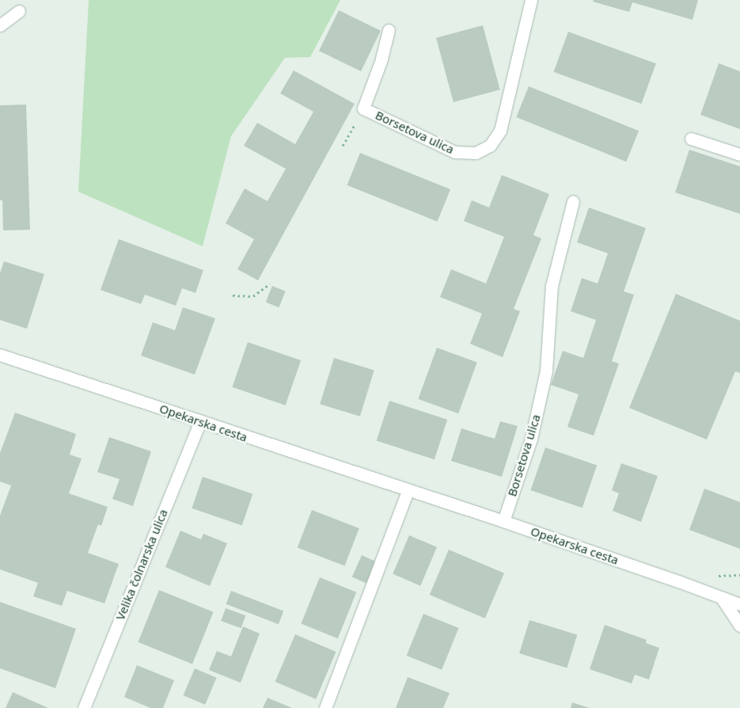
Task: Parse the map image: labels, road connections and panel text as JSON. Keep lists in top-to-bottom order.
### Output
{
  "streets": {
    "street": ["Borsetova ulica", "Opekarska cesta", "Velika čolnarska ulica"]
  },
  "crossings": [
    ["Borsetova ulica", "Opekarska cesta"],
    ["Opekarska cesta", "Velika čolnarska ulica"]
  ]
}
